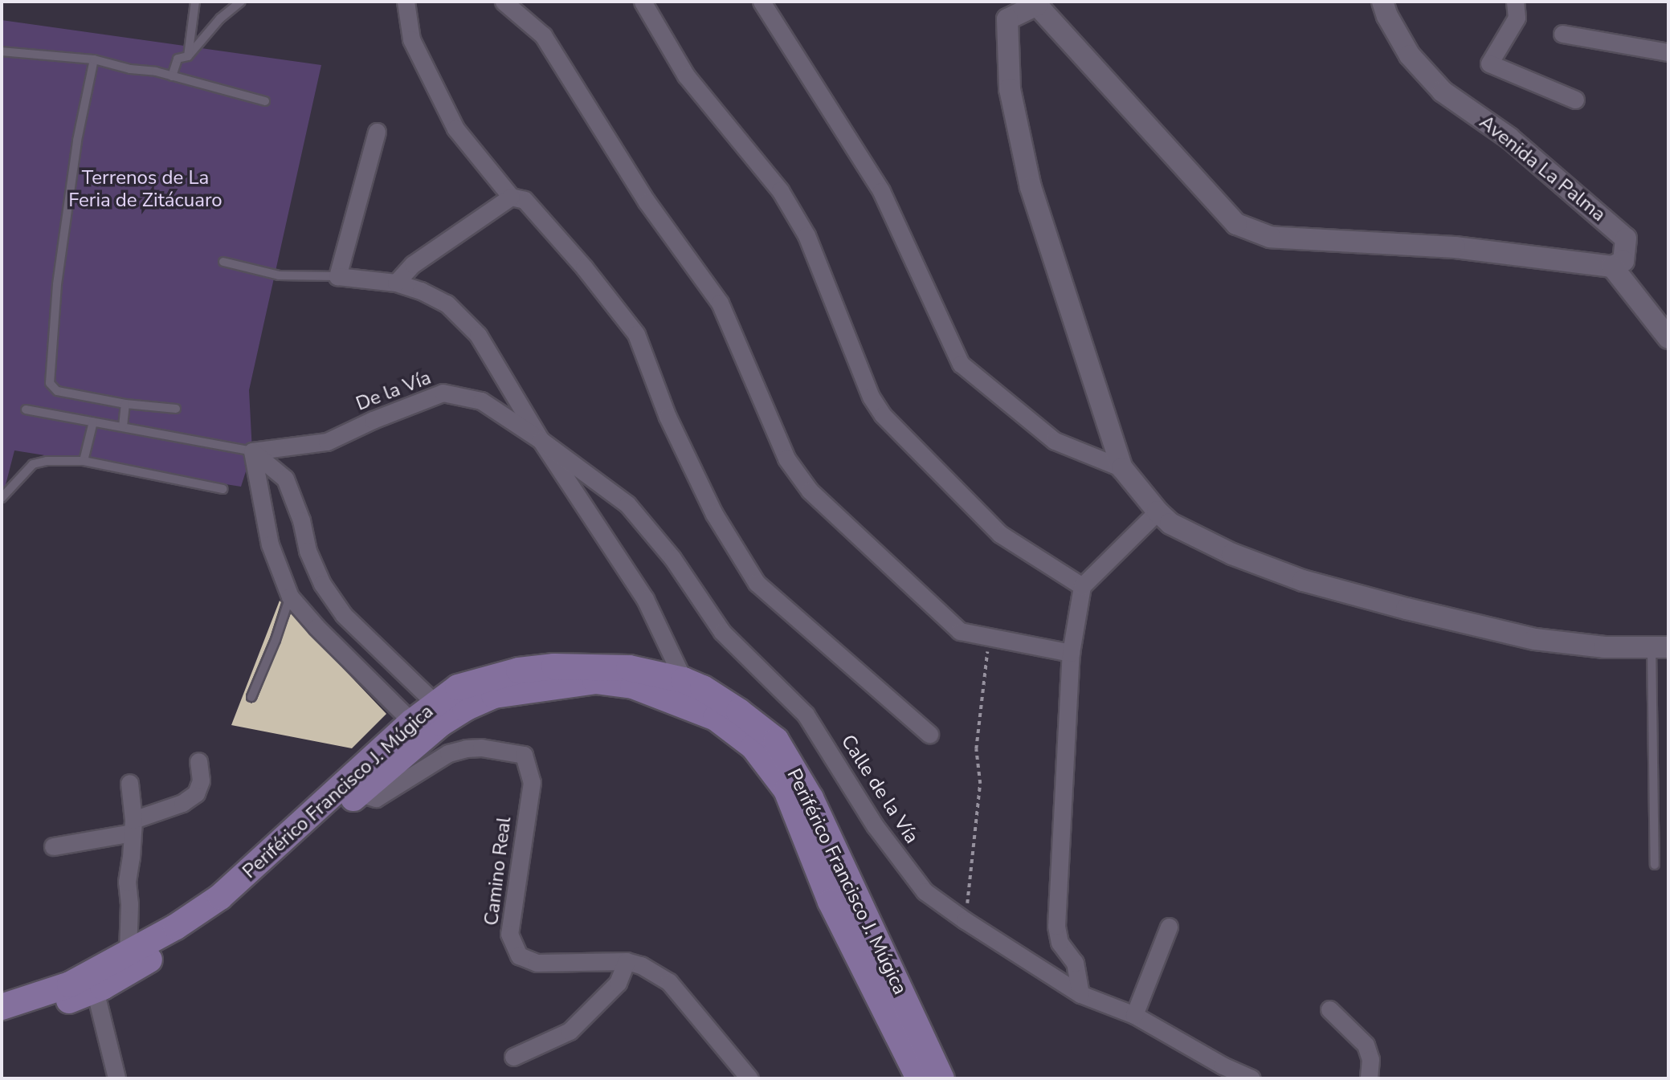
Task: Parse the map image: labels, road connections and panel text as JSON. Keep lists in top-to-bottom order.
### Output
{
  "streets": {
    "main road": ["Periférico Francisco J. Múgica"],
    "street": [
      "Avenida La Palma",
      "De la Vía",
      "Calle de la Vía",
      "Camino Real"
    ]
  },
  "crossings": [
    ["De la Vía", "Calle de la Vía"],
    ["Periférico Francisco J. Múgica", "Camino Real"]
  ],
  "parks": ["Terrenos de La Feria de Zitácuaro"]
}
